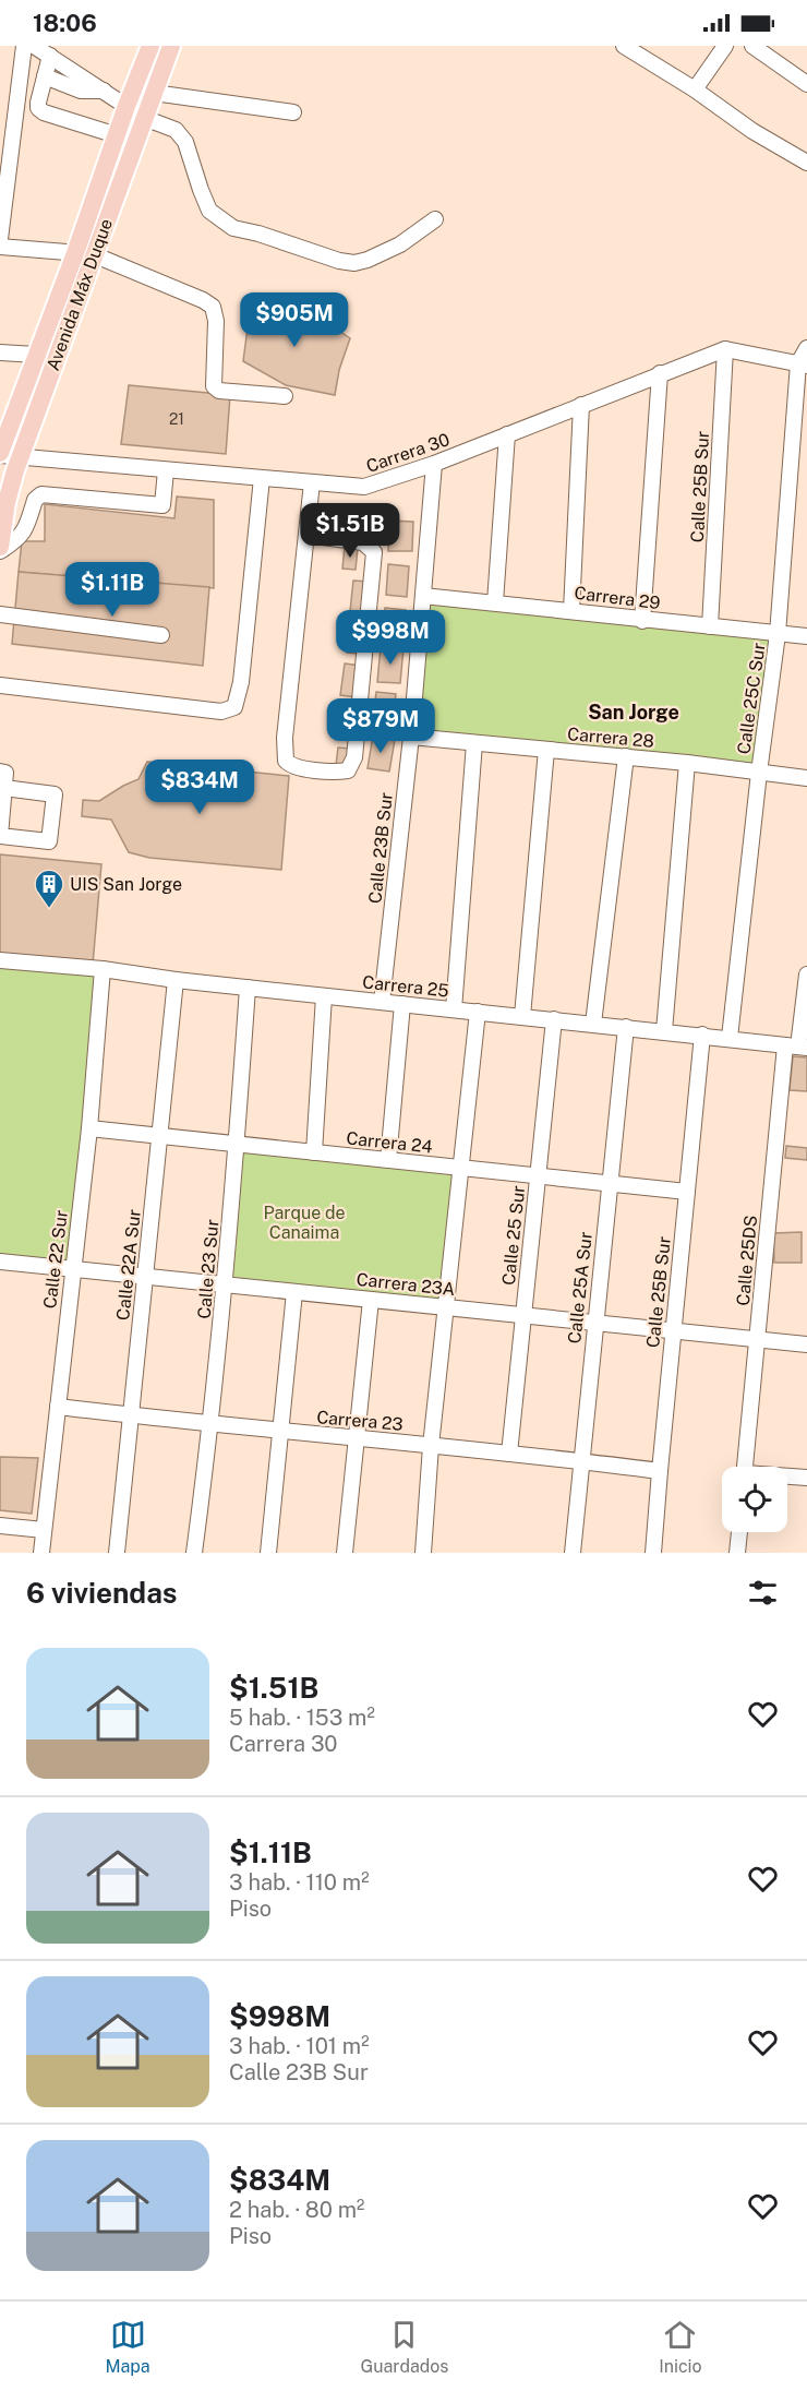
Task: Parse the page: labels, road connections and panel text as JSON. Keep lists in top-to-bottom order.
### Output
{
  "streets": {
    "main road": ["Avenida Máx Duque"],
    "street": [
      "Carrera 30",
      "Calle 25B Sur",
      "Carrera 29",
      "Calle 25C Sur",
      "Carrera 28",
      "Calle 23B Sur",
      "Carrera 25",
      "Carrera 24",
      "Calle 25 Sur",
      "Calle 22 Sur",
      "Calle 25DS",
      "Calle 22A Sur",
      "Calle 23 Sur",
      "Carrera 23A",
      "Calle 25A Sur",
      "Carrera 23"
    ]
  },
  "crossings": [
    ["Avenida Máx Duque", "Carrera 30"],
    ["Carrera 30", "Calle 25B Sur"],
    ["Carrera 30", "Calle 23B Sur"],
    ["Calle 25B Sur", "Carrera 29"],
    ["Calle 25B Sur", "Carrera 25"],
    ["Calle 25B Sur", "Carrera 24"],
    ["Calle 25B Sur", "Carrera 23A"],
    ["Calle 25B Sur", "Carrera 23"],
    ["Carrera 29", "Calle 25C Sur"],
    ["Carrera 29", "Calle 23B Sur"],
    ["Calle 25C Sur", "Carrera 28"],
    ["Calle 25C Sur", "Carrera 25"],
    ["Carrera 28", "Calle 23B Sur"],
    ["Calle 23B Sur", "Carrera 25"],
    ["Carrera 25", "Calle 25 Sur"],
    ["Carrera 25", "Calle 22 Sur"],
    ["Carrera 25", "Calle 25DS"],
    ["Carrera 25", "Calle 22A Sur"],
    ["Carrera 25", "Calle 23 Sur"],
    ["Carrera 25", "Calle 25A Sur"],
    ["Carrera 24", "Calle 25 Sur"],
    ["Carrera 24", "Calle 22 Sur"],
    ["Carrera 24", "Calle 22A Sur"],
    ["Carrera 24", "Calle 23 Sur"],
    ["Carrera 24", "Calle 25A Sur"],
    ["Calle 25 Sur", "Carrera 23A"],
    ["Calle 25 Sur", "Carrera 23"],
    ["Calle 22 Sur", "Carrera 23A"],
    ["Calle 22 Sur", "Carrera 23"],
    ["Calle 25DS", "Carrera 23A"],
    ["Calle 22A Sur", "Carrera 23A"],
    ["Calle 22A Sur", "Carrera 23"],
    ["Calle 23 Sur", "Carrera 23A"],
    ["Calle 23 Sur", "Carrera 23"],
    ["Carrera 23A", "Calle 25A Sur"],
    ["Calle 25A Sur", "Carrera 23"]
  ],
  "districts": ["San Jorge"],
  "parks": ["Parque de Canaima"],
  "places": {
    "building": ["UIS San Jorge"]
  },
  "house_numbers": ["21"],
  "page": {
    "status": "18:06",
    "price": [
      "$905M",
      "$1.51B",
      "$1.11B",
      "$998M",
      "$879M",
      "$834M"
    ],
    "heading": "6 viviendas",
    "list": [
      {
        "name": "$1.51B",
        "note": "5 hab. · 153 m² · Carrera 30"
      },
      {
        "name": "$1.11B",
        "note": "3 hab. · 110 m² · Piso"
      },
      {
        "name": "$998M",
        "note": "3 hab. · 101 m² · Calle 23B Sur"
      },
      {
        "name": "$834M",
        "note": "2 hab. · 80 m² · Piso"
      }
    ],
    "tabs": ["Mapa", "Guardados", "Inicio"]
  }
}
